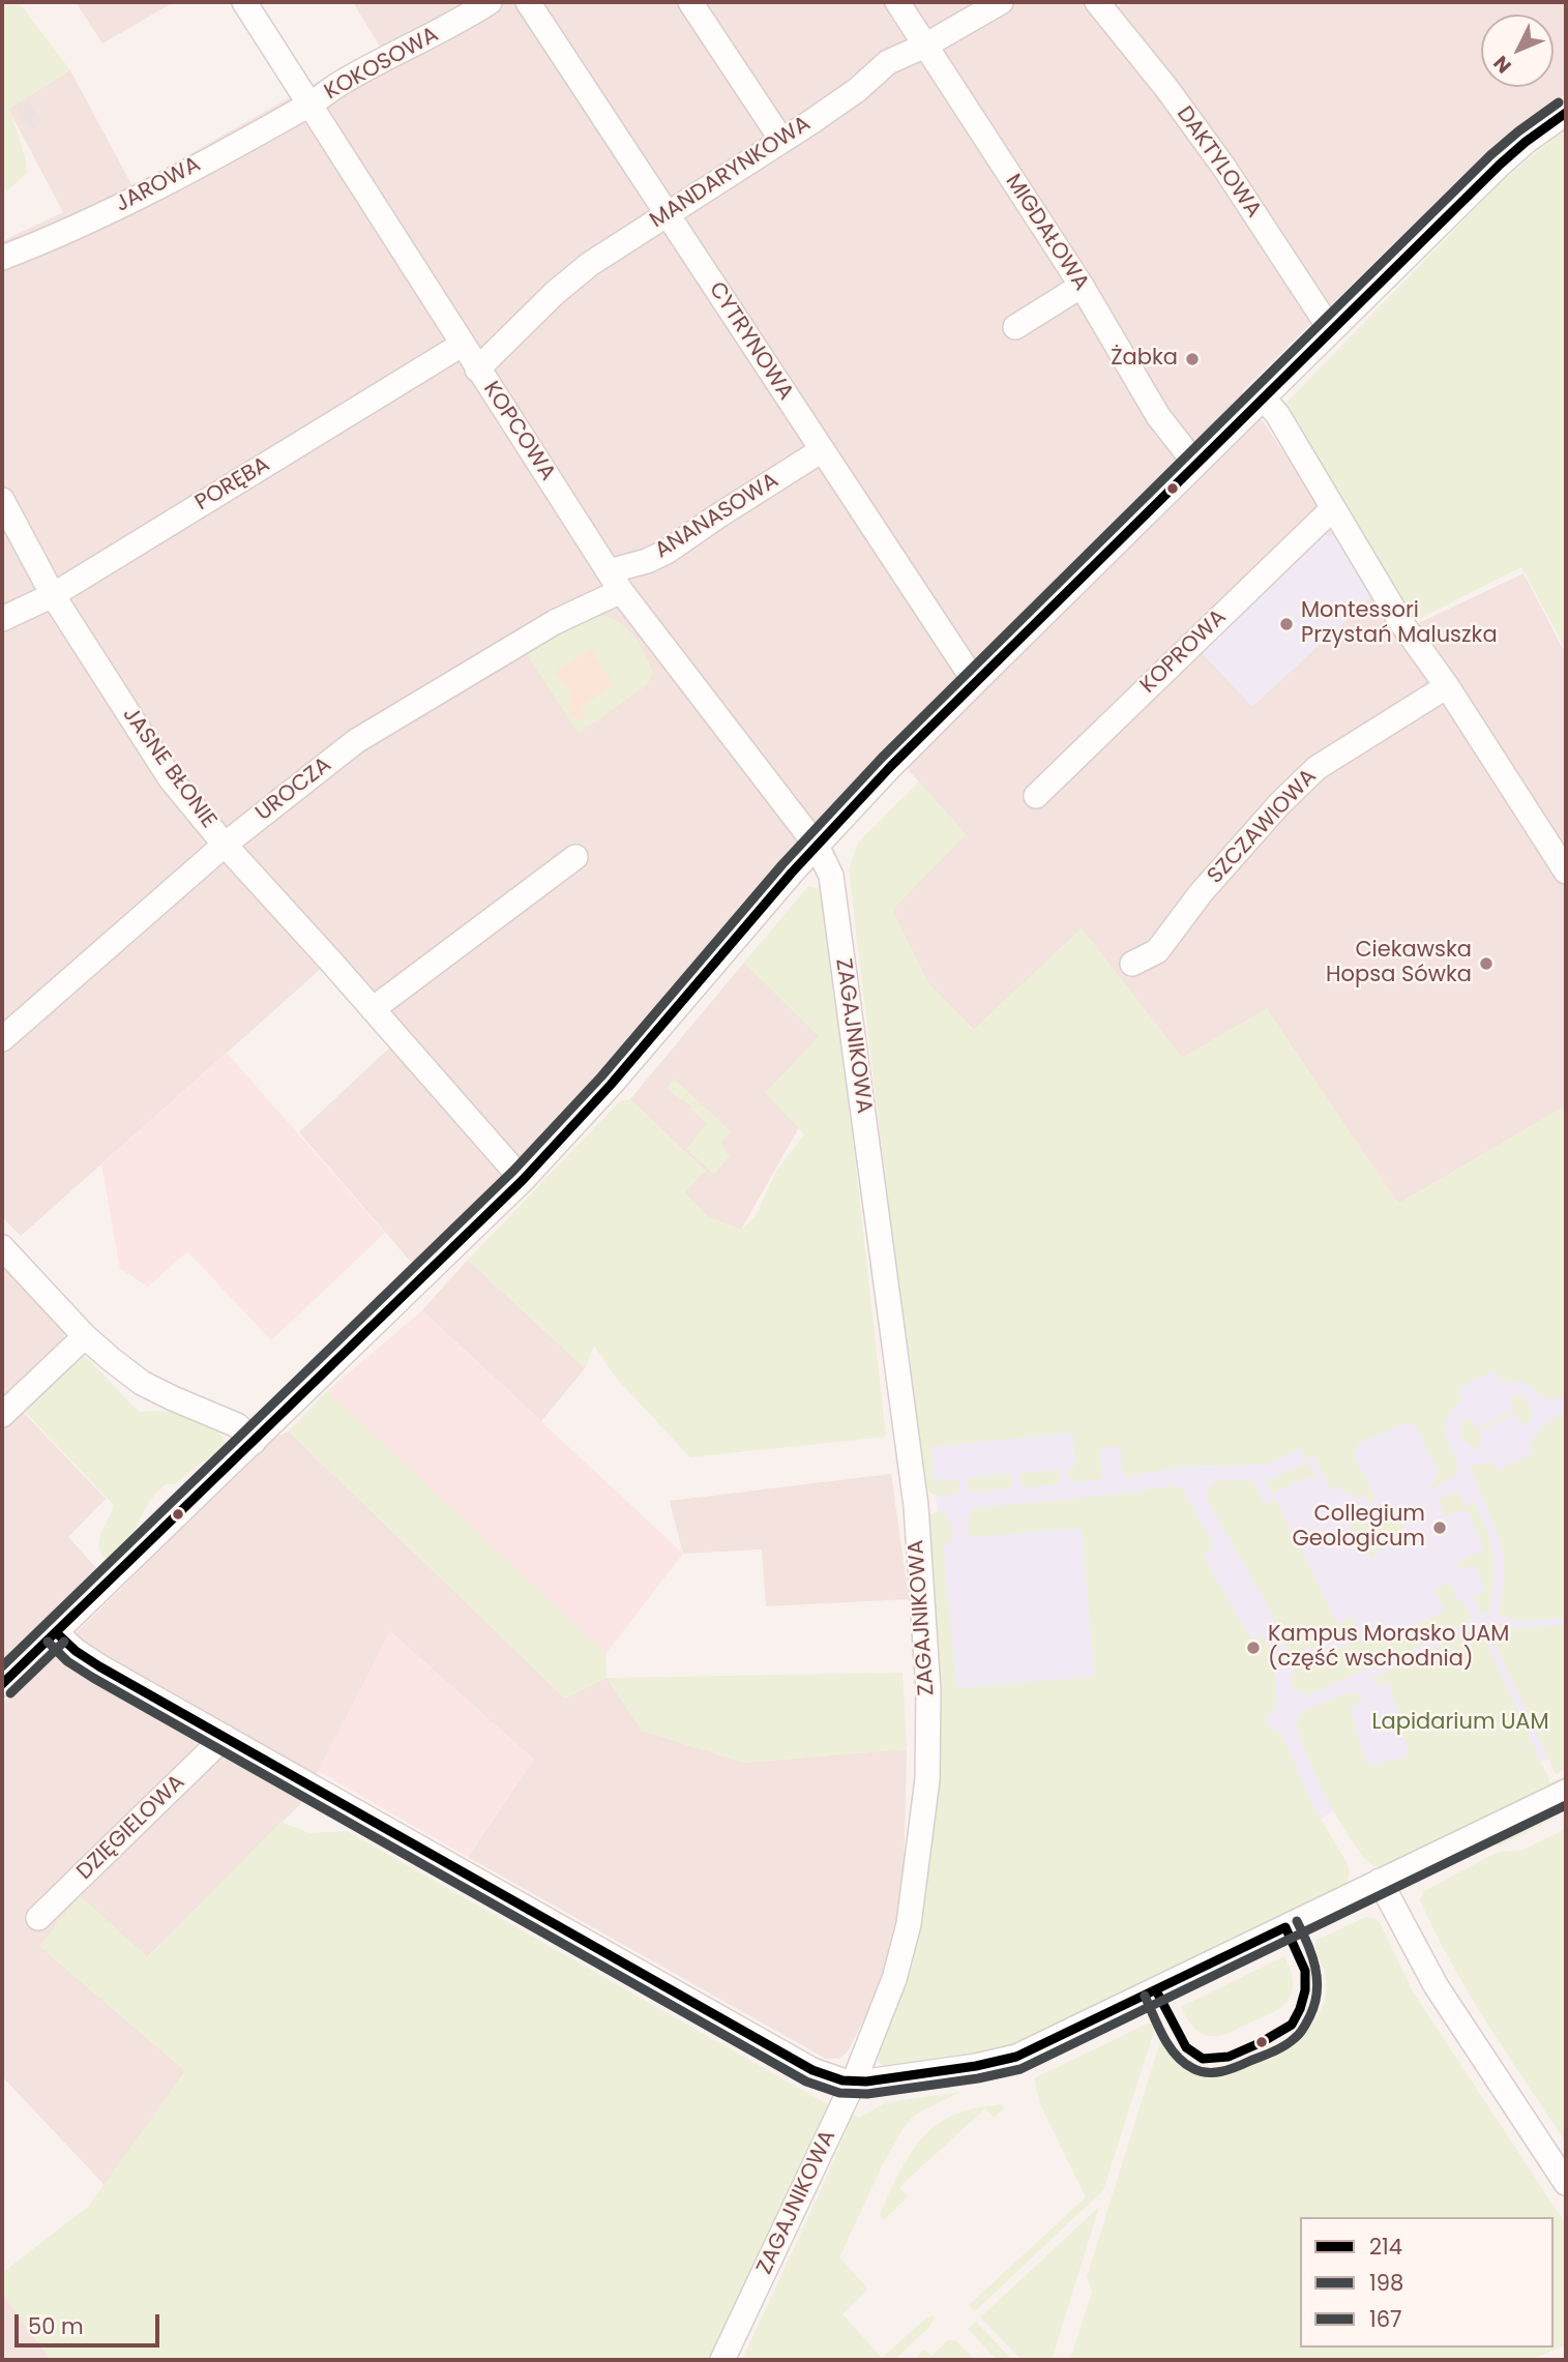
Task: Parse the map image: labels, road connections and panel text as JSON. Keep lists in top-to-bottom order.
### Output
{
  "streets": {
    "street": [
      "KOKOSOWA",
      "DAKTYLOWA",
      "MANDARYNKOWA",
      "JAROWA",
      "MIGDAŁOWA",
      "CYTRYNOWA",
      "KOPCOWA",
      "PORĘBA",
      "ANANASOWA",
      "KOPROWA",
      "JASNE BŁONIE",
      "UROCZA",
      "SZCZAWIOWA",
      "ZAGAJNIKOWA",
      "DZIĘGIELOWA"
    ]
  },
  "crossings": [
    ["KOKOSOWA", "JAROWA"],
    ["KOKOSOWA", "KOPCOWA"],
    ["MANDARYNKOWA", "MIGDAŁOWA"],
    ["MANDARYNKOWA", "CYTRYNOWA"],
    ["MANDARYNKOWA", "KOPCOWA"],
    ["JAROWA", "KOPCOWA"],
    ["CYTRYNOWA", "ANANASOWA"],
    ["KOPCOWA", "PORĘBA"],
    ["KOPCOWA", "ANANASOWA"],
    ["KOPCOWA", "UROCZA"],
    ["KOPCOWA", "ZAGAJNIKOWA"],
    ["PORĘBA", "JASNE BŁONIE"],
    ["ANANASOWA", "UROCZA"],
    ["JASNE BŁONIE", "UROCZA"]
  ],
  "parks": ["Lapidarium UAM"],
  "places": [
    "Żabka",
    "Montessori Przystań Maluszka",
    "Ciekawska Hopsa Sówka",
    "Collegium Geologicum",
    "Kampus Morasko UAM (część wschodnia)"
  ],
  "lines": ["transit line 167", "transit line 214", "transit line 198"],
  "legend": ["214", "198", "167"],
  "scale_bar": "50 m",
  "north": "bottom left"
}
